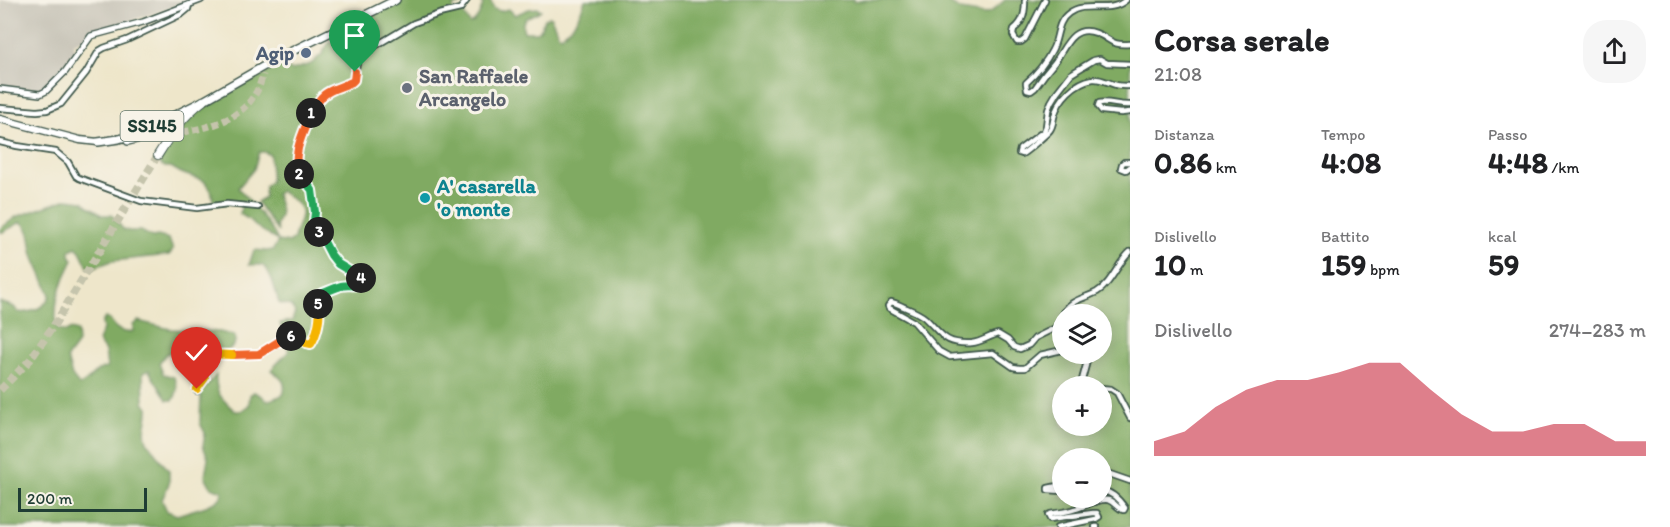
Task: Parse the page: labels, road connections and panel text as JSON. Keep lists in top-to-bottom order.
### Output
{
  "streets": {
    "main road": ["SS145"]
  },
  "places": ["Agip", "San Raffaele Arcangelo", "A' casarella 'o monte"],
  "scale_bar": "200 m",
  "page": {
    "heading": ["Corsa serale", "21:08"],
    "pins": [
      "1",
      "2",
      "3",
      "4",
      "5",
      "6"
    ],
    "stats": [
      ["Distanza", "0.86 km"],
      ["Tempo", "4:08"],
      ["Passo", "4:48 /km"],
      ["Dislivello", "10 m"],
      ["Battito", "159 bpm"],
      ["kcal", "59"]
    ],
    "map_buttons": ["+", "−"],
    "chart": ["Dislivello", "274–283 m"],
    "scale": "200 m"
  }
}
